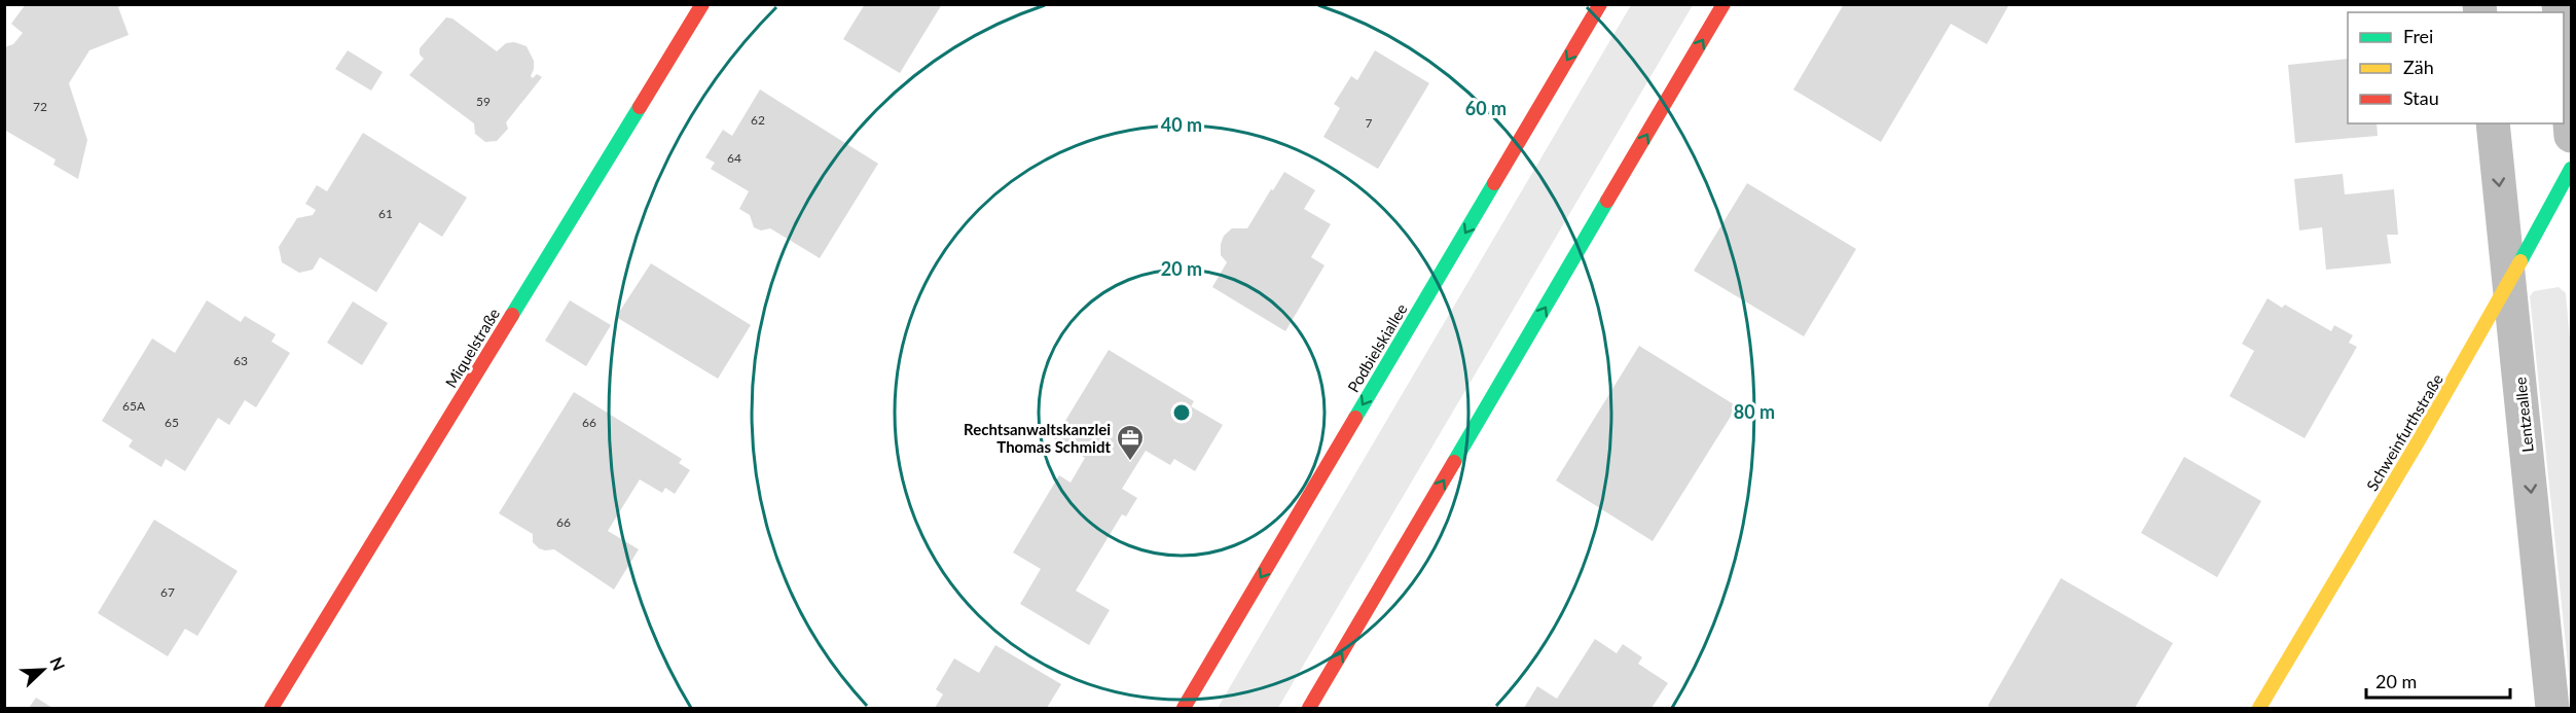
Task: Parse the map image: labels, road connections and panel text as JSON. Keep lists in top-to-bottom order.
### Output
{
  "streets": {
    "street": [
      "Miquelstraße",
      "Podbielskiallee",
      "Lentzeallee",
      "Schweinfurthstraße"
    ]
  },
  "crossings": [
    ["Lentzeallee", "Schweinfurthstraße"]
  ],
  "one_way": ["Lentzeallee"],
  "places": {
    "office": ["Rechtsanwaltskanzlei Thomas Schmidt"]
  },
  "house_numbers": [
    "59",
    "72",
    "62",
    "7",
    "64",
    "61",
    "63",
    "65A",
    "65",
    "66",
    "66",
    "67"
  ],
  "legend": ["Frei", "Zäh", "Stau"],
  "scale_bar": "20 m",
  "north": "top right",
  "rings": [
    "60 m",
    "40 m",
    "20 m",
    "80 m"
  ]
}
